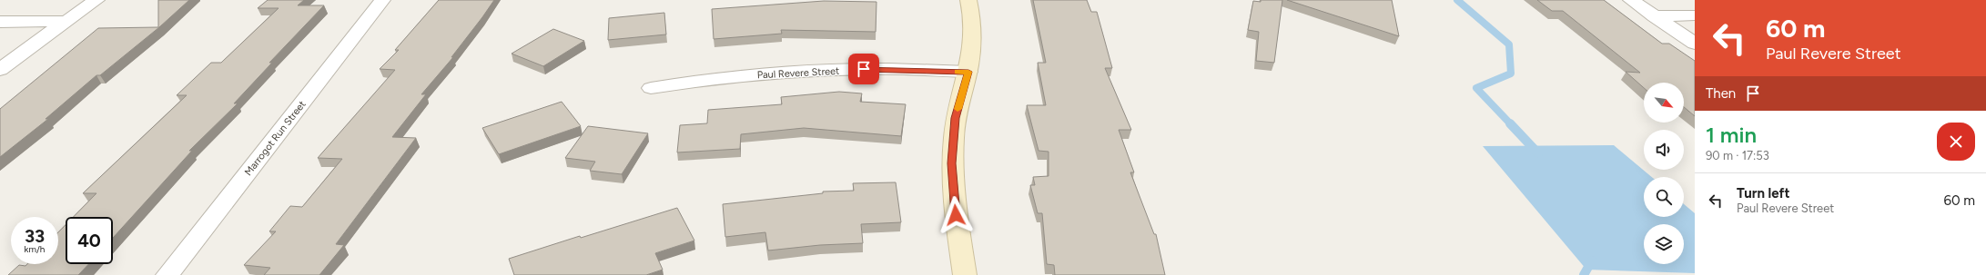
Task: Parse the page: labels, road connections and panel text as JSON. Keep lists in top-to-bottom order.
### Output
{
  "streets": {
    "street": ["Paul Revere Street", "Marrogot Run Street"]
  },
  "north": "bottom right",
  "page": {
    "turn": ["60 m", "Paul Revere Street"],
    "then": "Then",
    "heading": ["1 min", "90 m · 17:53"],
    "list": [
      {
        "name": "Turn left",
        "note": "Paul Revere Street",
        "value": "60 m"
      }
    ],
    "speed": "33 km/h",
    "limit": "40"
  }
}
